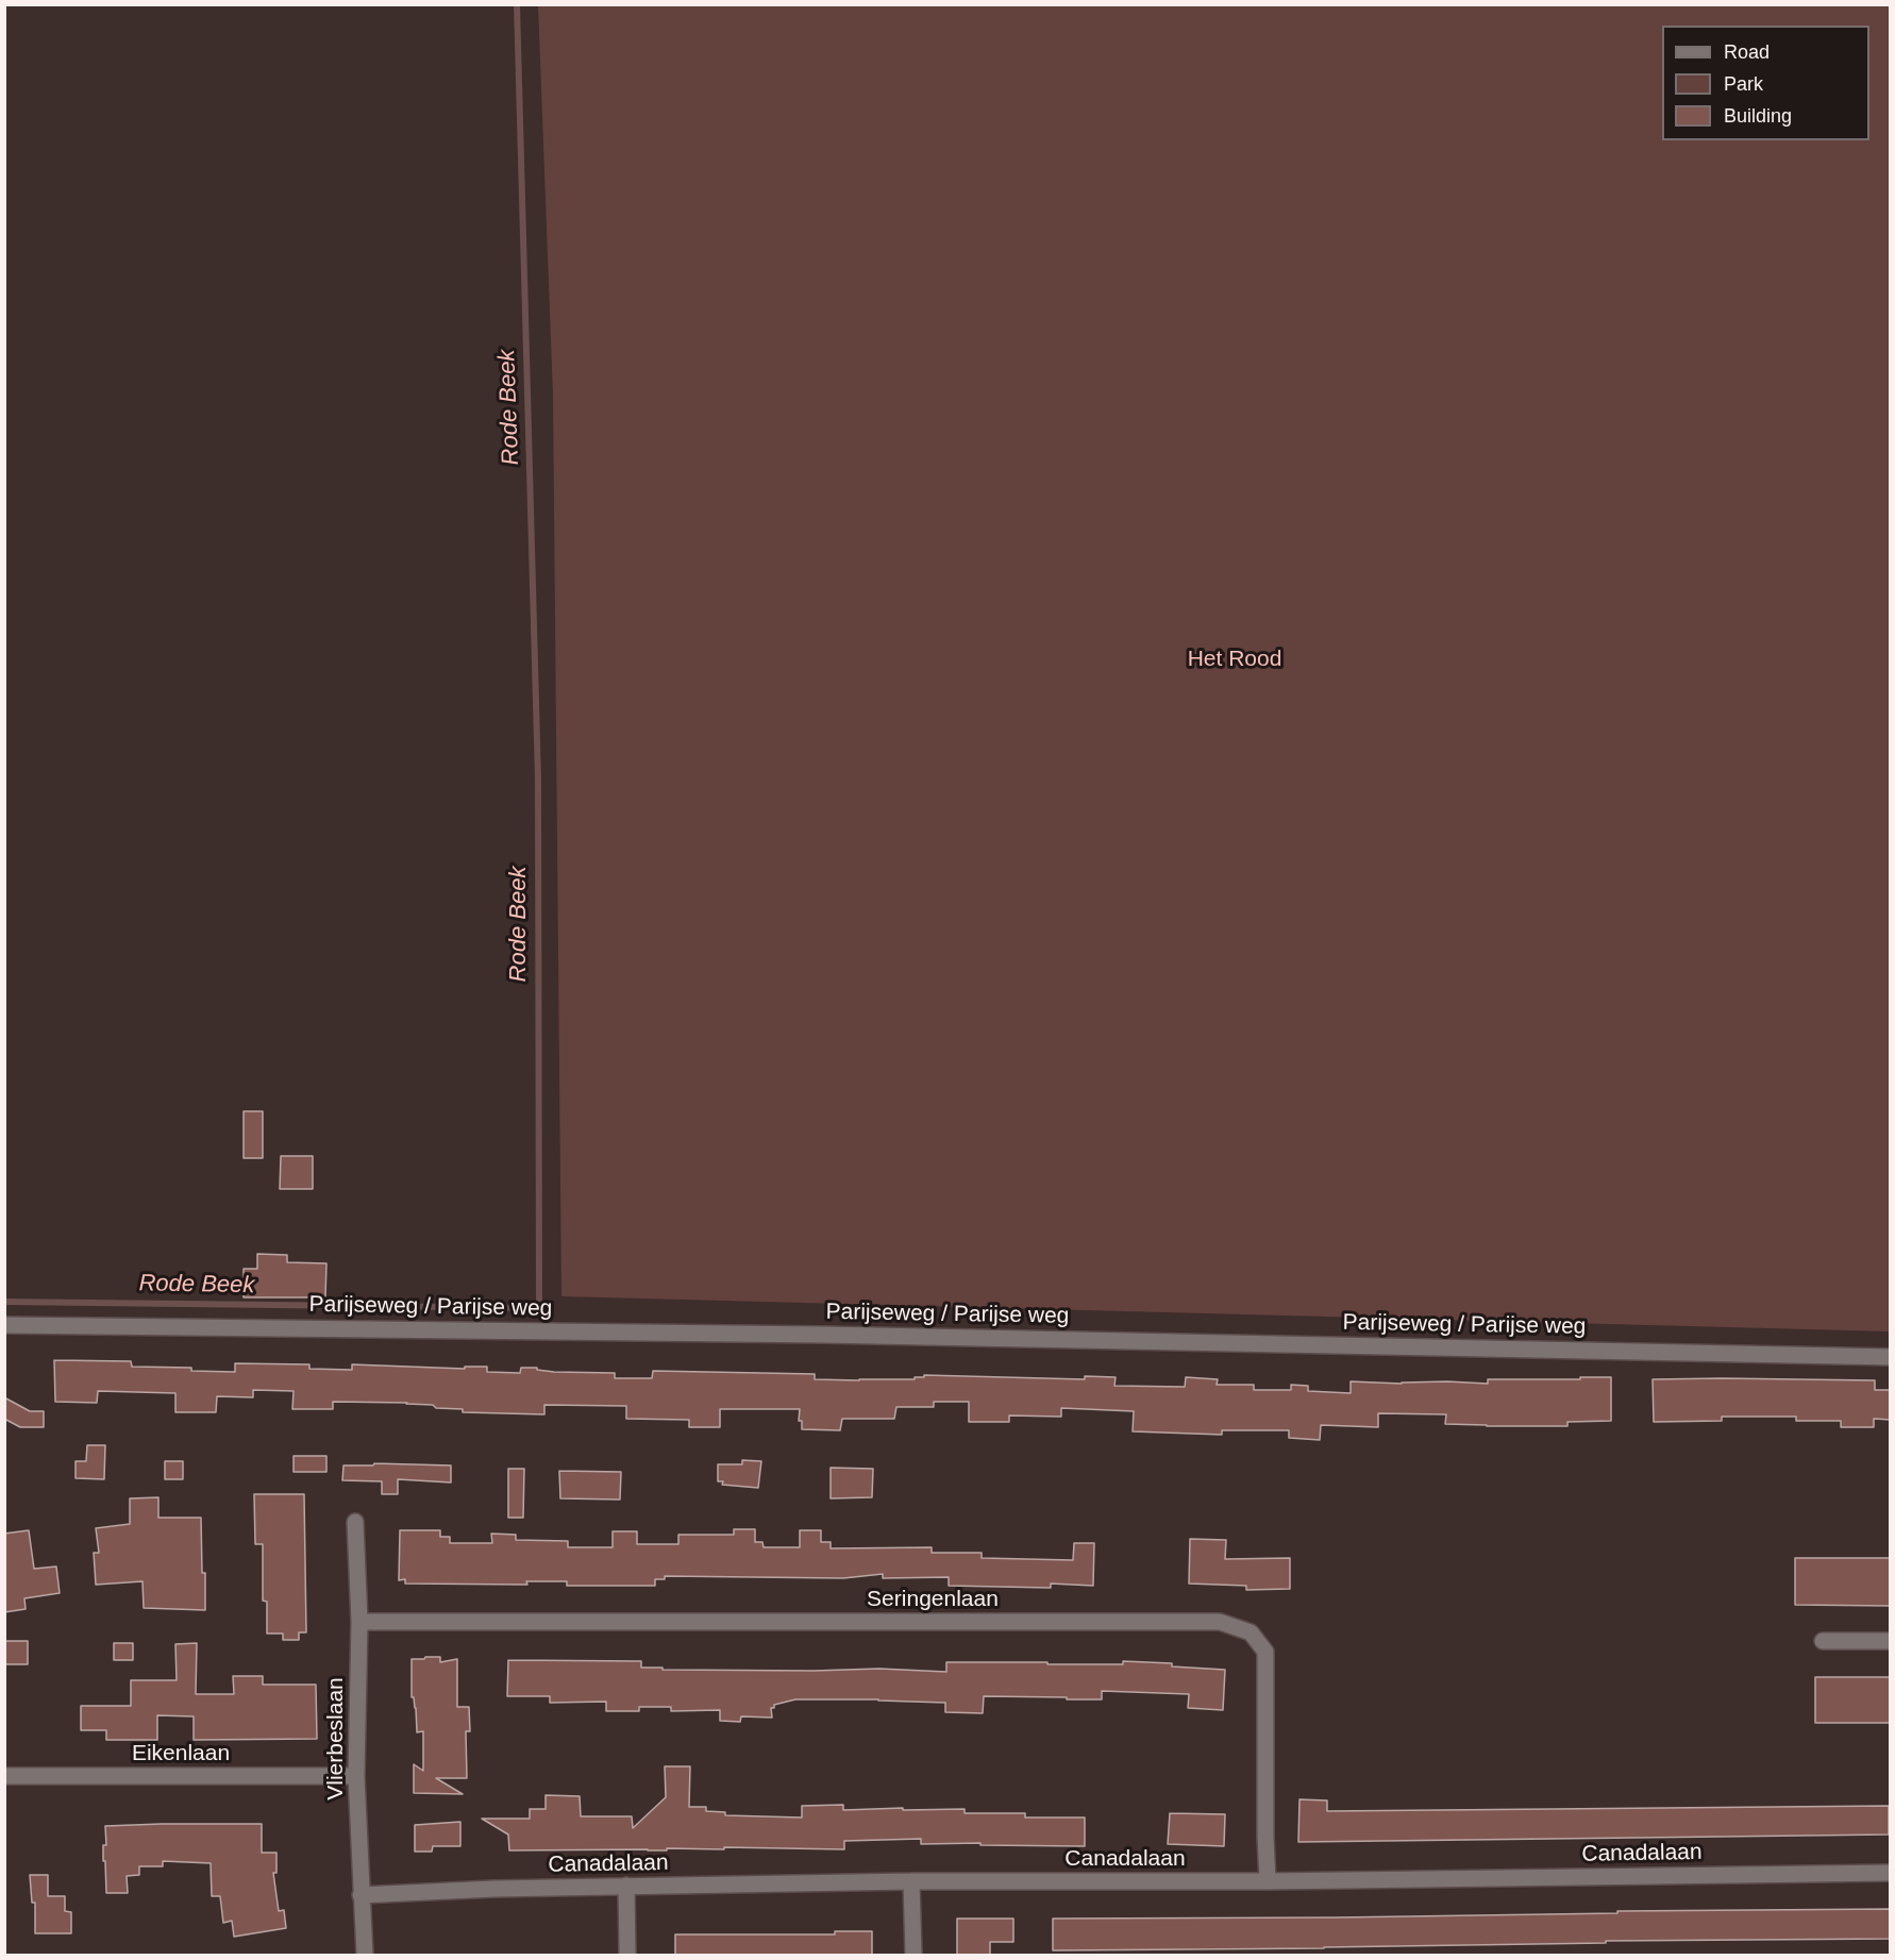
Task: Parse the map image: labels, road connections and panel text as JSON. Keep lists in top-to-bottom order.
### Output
{
  "streets": {
    "street": [
      "Parijseweg / Parijse weg",
      "Seringenlaan",
      "Vlierbeslaan",
      "Eikenlaan",
      "Canadalaan"
    ]
  },
  "crossings": [
    ["Seringenlaan", "Vlierbeslaan"],
    ["Seringenlaan", "Canadalaan"],
    ["Vlierbeslaan", "Eikenlaan"],
    ["Vlierbeslaan", "Canadalaan"]
  ],
  "water": ["Rode Beek"],
  "parks": ["Het Rood"],
  "legend": ["Road", "Park", "Building"]
}
